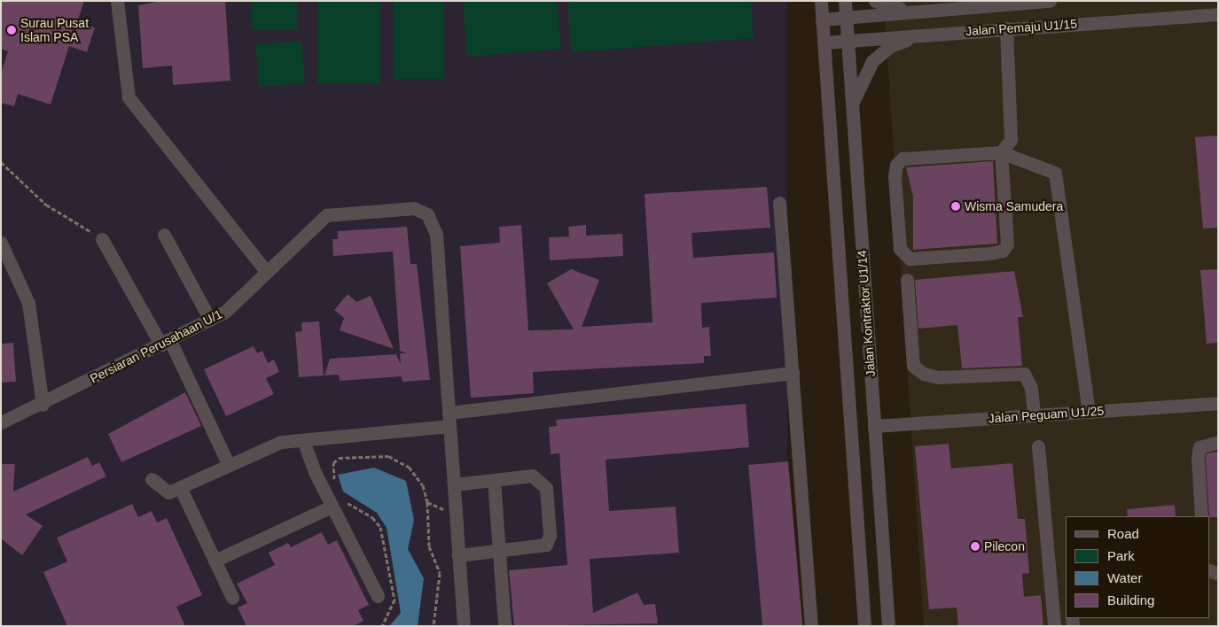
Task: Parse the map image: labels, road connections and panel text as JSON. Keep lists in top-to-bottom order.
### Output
{
  "streets": {
    "street": [
      "Jalan Pemaju U1/15",
      "Jalan Kontraktor U1/14",
      "Persiaran Perusahaan U/1",
      "Jalan Peguam U1/25"
    ]
  },
  "crossings": [
    ["Jalan Pemaju U1/15", "Jalan Kontraktor U1/14"],
    ["Jalan Kontraktor U1/14", "Jalan Peguam U1/25"]
  ],
  "places": ["Surau Pusat Islam PSA", "Wisma Samudera", "Pilecon"],
  "legend": [
    "Road",
    "Park",
    "Water",
    "Building"
  ]
}
